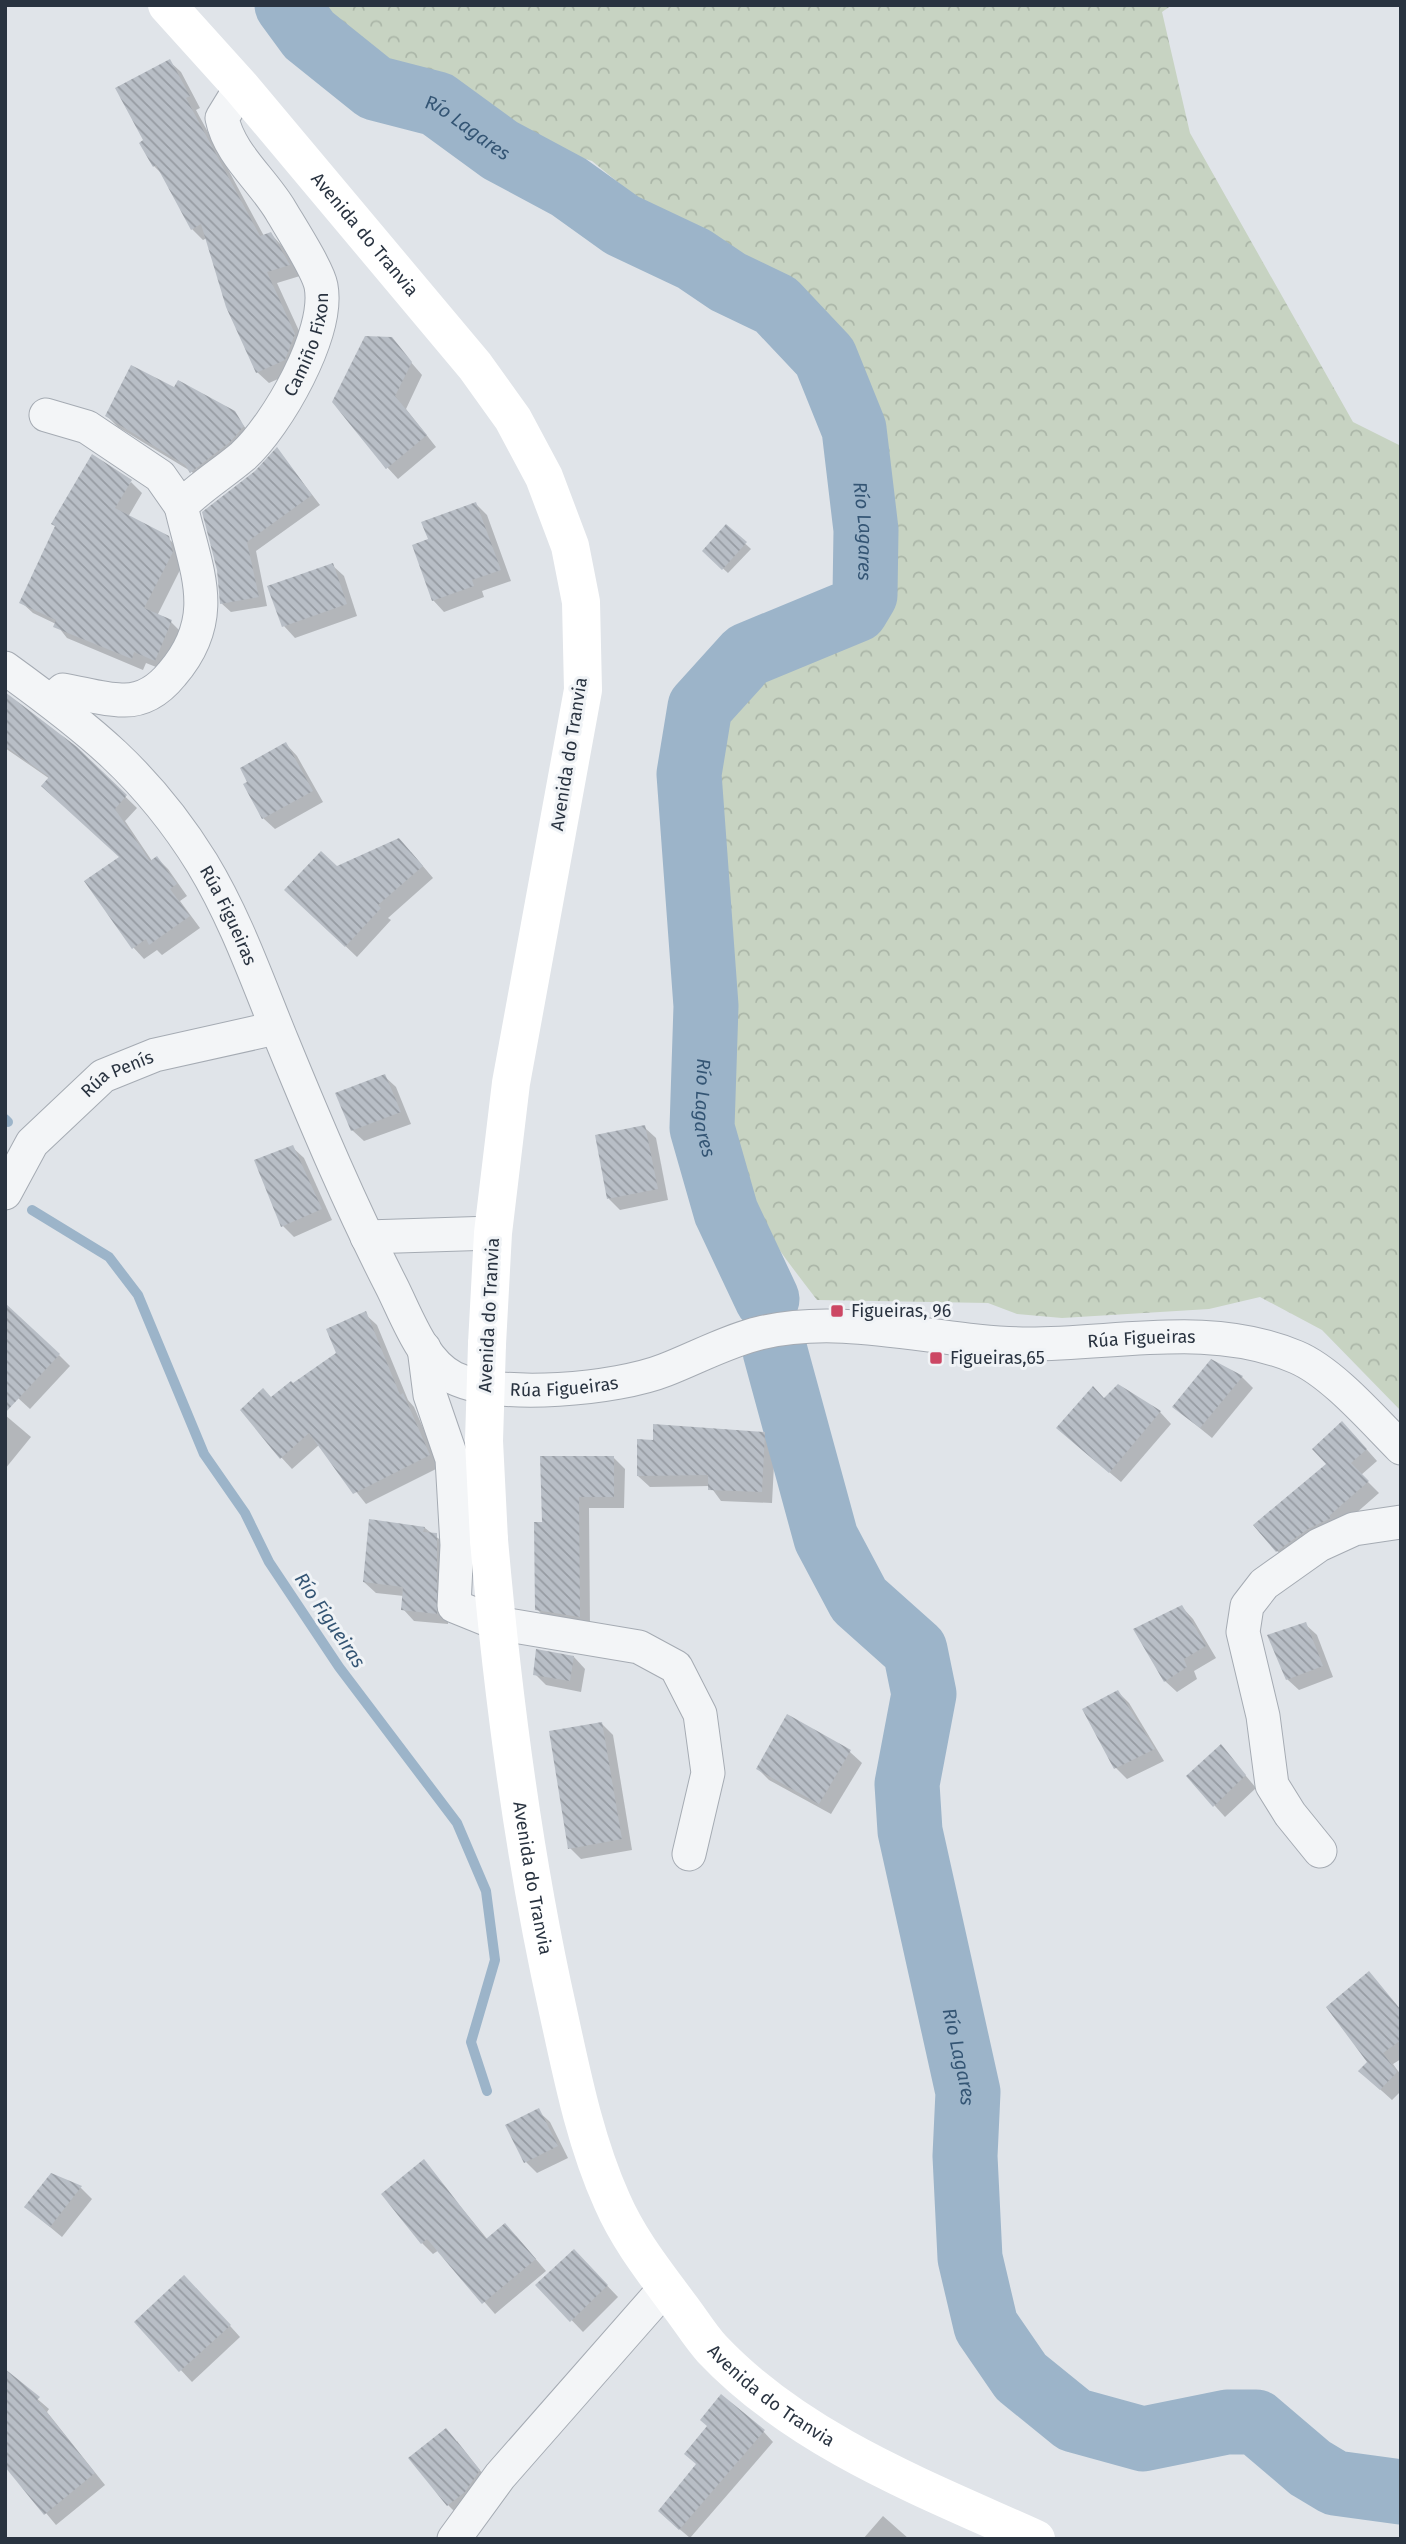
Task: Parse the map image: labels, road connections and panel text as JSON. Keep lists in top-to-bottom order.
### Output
{
  "streets": {
    "main road": ["Avenida do Tranvia"],
    "street": ["Camiño Fixon", "Rúa Figueiras", "Rúa Penís"]
  },
  "crossings": [
    ["Avenida do Tranvia", "Camiño Fixon"],
    ["Rúa Figueiras", "Rúa Penís"]
  ],
  "water": ["Río Lagares", "Río Figueiras"],
  "places": {
    "transit": ["Figueiras, 96", "Figueiras,65"]
  }
}
